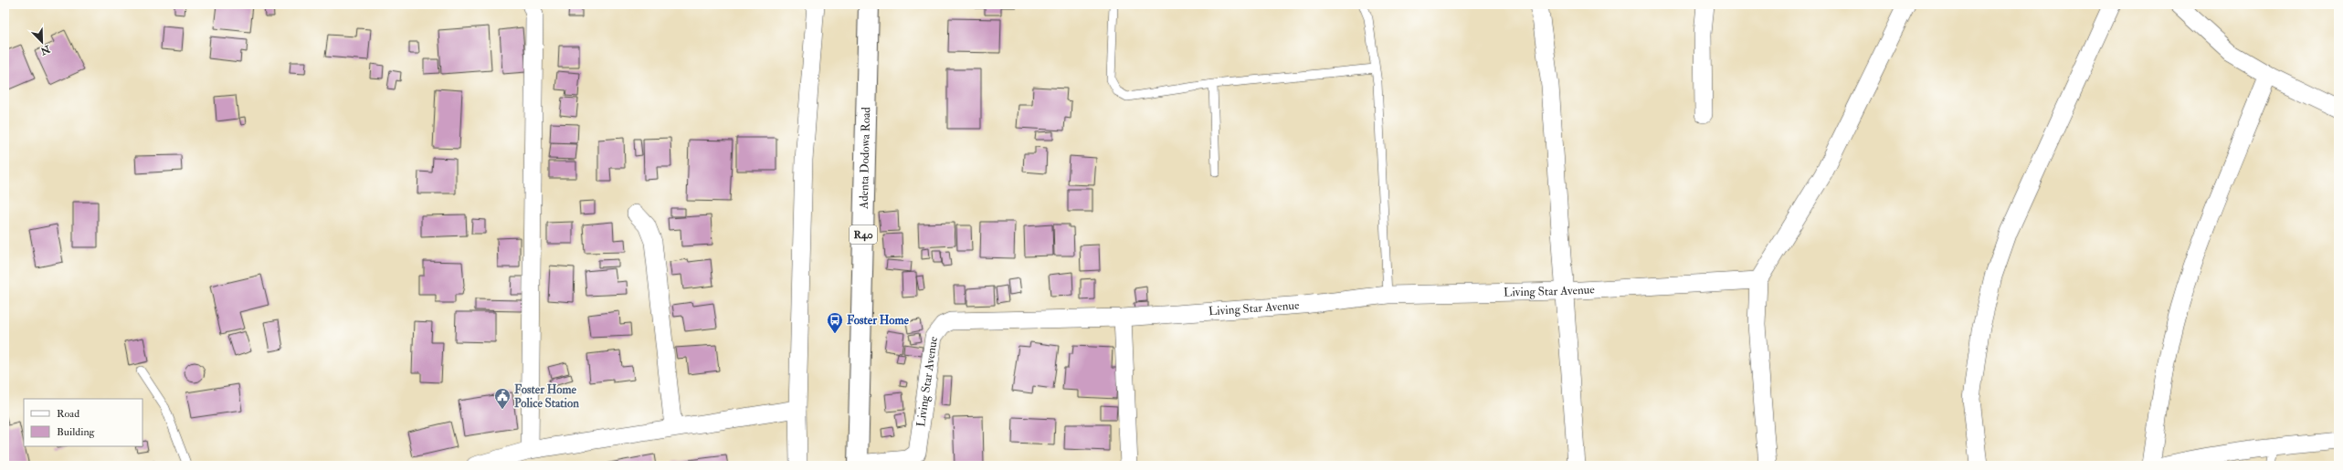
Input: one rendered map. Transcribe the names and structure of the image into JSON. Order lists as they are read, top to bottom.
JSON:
{
  "streets": {
    "main road": ["Adenta Dodowa Road", "R40"],
    "street": ["Living Star Avenue"]
  },
  "crossings": [
    ["Adenta Dodowa Road", "Living Star Avenue"]
  ],
  "places": {
    "bus stop": ["Foster Home"],
    "public building": ["Foster Home Police Station"]
  },
  "legend": ["Road", "Building"],
  "north": "bottom right"
}
